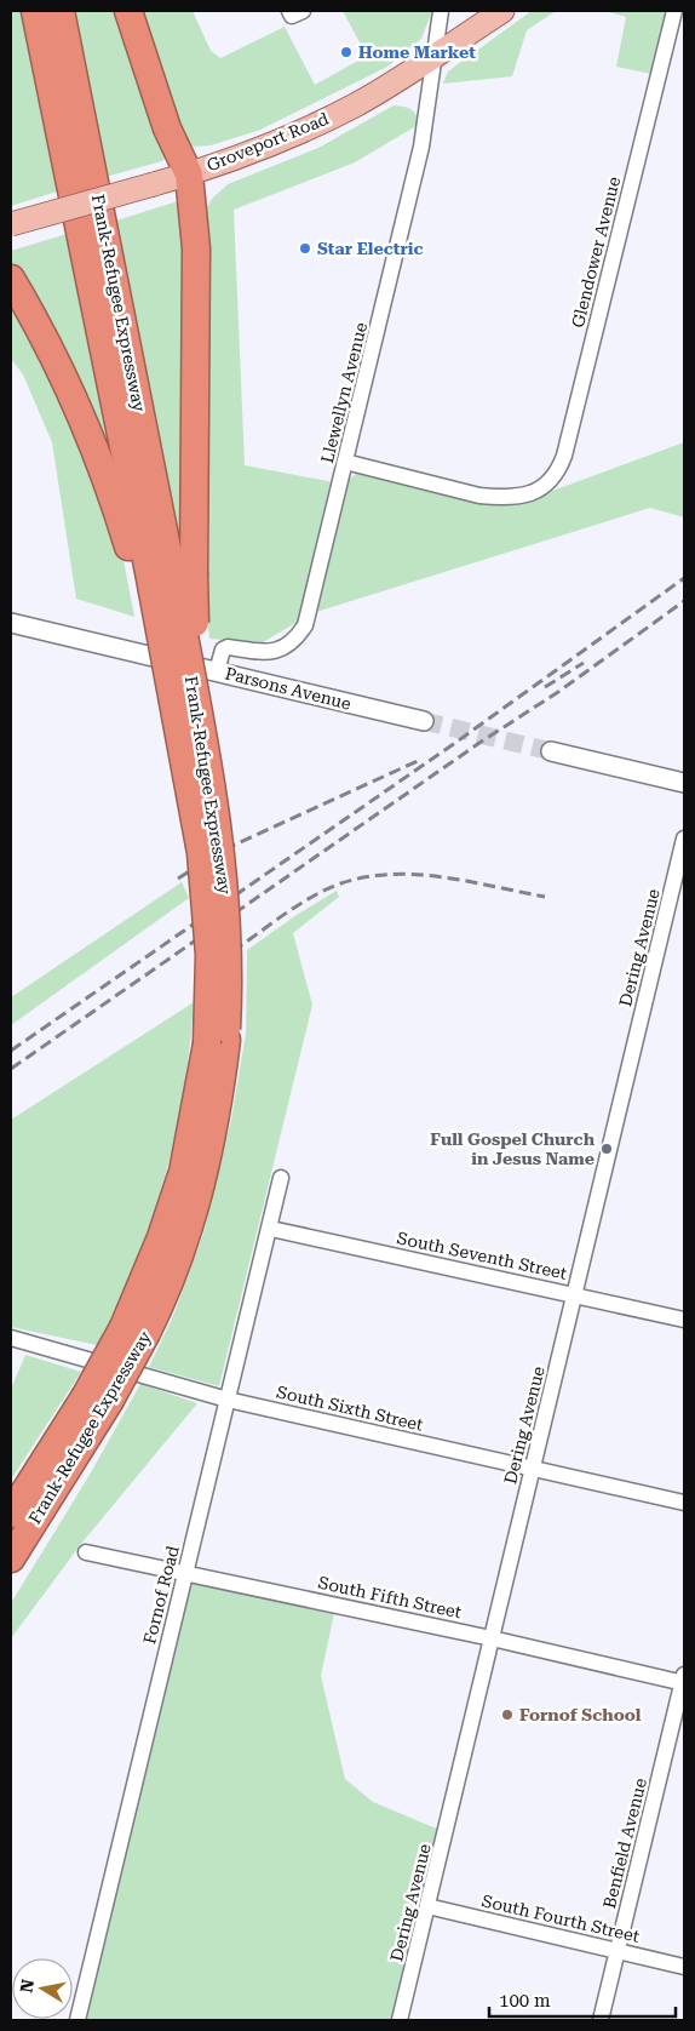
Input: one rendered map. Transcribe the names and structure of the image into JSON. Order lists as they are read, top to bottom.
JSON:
{
  "streets": {
    "highway": ["Frank-Refugee Expressway"],
    "main road": ["Groveport Road"],
    "street": [
      "Glendower Avenue",
      "Llewellyn Avenue",
      "Parsons Avenue",
      "Dering Avenue",
      "South Seventh Street",
      "South Sixth Street",
      "Fornof Road",
      "South Fifth Street",
      "Benfield Avenue",
      "South Fourth Street"
    ]
  },
  "crossings": [
    ["Groveport Road", "Llewellyn Avenue"],
    ["Glendower Avenue", "Llewellyn Avenue"],
    ["Llewellyn Avenue", "Parsons Avenue"],
    ["Dering Avenue", "South Seventh Street"],
    ["Dering Avenue", "South Sixth Street"],
    ["Dering Avenue", "South Fifth Street"],
    ["Dering Avenue", "South Fourth Street"],
    ["South Seventh Street", "Fornof Road"],
    ["South Sixth Street", "Fornof Road"],
    ["Fornof Road", "South Fifth Street"],
    ["South Fifth Street", "Benfield Avenue"],
    ["Benfield Avenue", "South Fourth Street"]
  ],
  "places": [
    "Home Market",
    "Star Electric",
    "Full Gospel Church in Jesus Name",
    "Fornof School"
  ],
  "scale_bar": "100 m",
  "north": "left"
}
